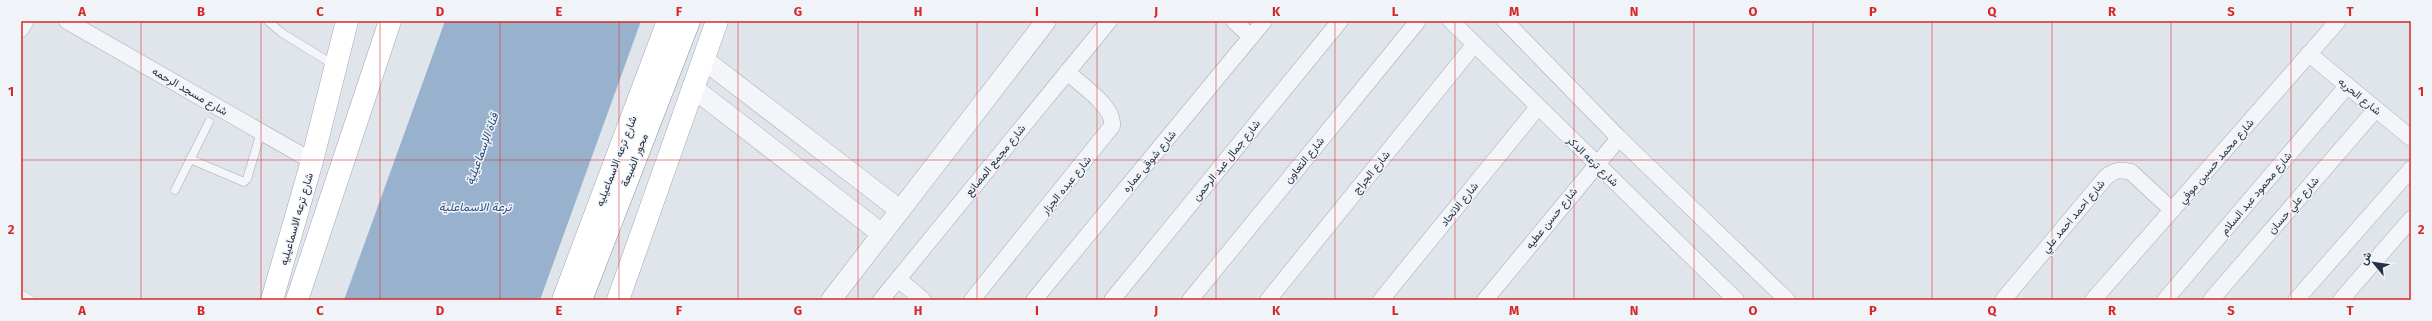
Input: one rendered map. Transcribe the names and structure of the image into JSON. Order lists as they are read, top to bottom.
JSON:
{
  "streets": {
    "main road": ["محور الضبعة", "شارع ترعه الاسماعيليه"],
    "street": [
      "شارع مسجد الرحمه",
      "شارع الحريه",
      "شارع مجمع المصانع",
      "شارع جمال عبد الرحمن",
      "شارع التعاون",
      "شارع شوقى عماره",
      "شارع ترعه الدكر",
      "شارع محمد حسين موفي",
      "شارع الجراج",
      "شارع عبده الجزار",
      "شارع محمود عبد السلام",
      "شارع الاتحاد",
      "شارع علي حسان",
      "شارع احمد احمد علي",
      "شارع حسن عطيه"
    ]
  },
  "crossings": [
    ["شارع مسجد الرحمه", "شارع ترعه الاسماعيليه"],
    ["شارع الحريه", "شارع محمد حسين موفي"],
    ["شارع الحريه", "شارع محمود عبد السلام"],
    ["شارع الحريه", "شارع علي حسان"],
    ["شارع مجمع المصانع", "شارع عبده الجزار"],
    ["شارع ترعه الدكر", "شارع الجراج"],
    ["شارع ترعه الدكر", "شارع الاتحاد"],
    ["شارع ترعه الدكر", "شارع حسن عطيه"],
    ["شارع محمد حسين موفي", "شارع احمد احمد علي"]
  ],
  "water": ["قناة الإسماعيلية", "ترعة الاسماعلية"],
  "north": "top left",
  "grid": {
    "columns": [
      "A",
      "B",
      "C",
      "D",
      "E",
      "F",
      "G",
      "H",
      "I",
      "J",
      "K",
      "L",
      "M",
      "N",
      "O",
      "P",
      "Q",
      "R",
      "S",
      "T"
    ],
    "rows": ["1", "2"]
  }
}
